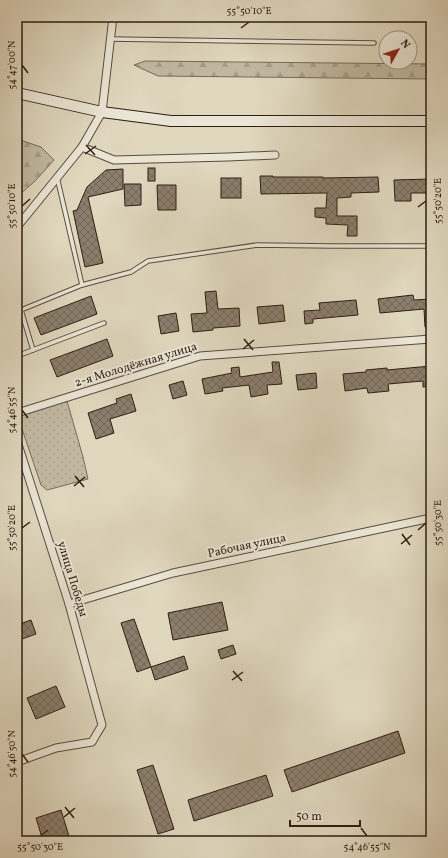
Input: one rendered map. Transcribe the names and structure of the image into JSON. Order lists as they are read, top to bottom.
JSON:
{
  "streets": {
    "street": ["2-я Молодёжная улица", "Рабочая улица", "улица Победы"]
  },
  "crossings": [
    ["Рабочая улица", "улица Победы"]
  ],
  "scale_bar": "50 m",
  "north": "top right",
  "coordinates": [
    "55°50'10\"E",
    "54°47'00\"N",
    "55°50'20\"E",
    "54°46'55\"N",
    "55°50'30\"E",
    "54°46'50\"N"
  ]
}
